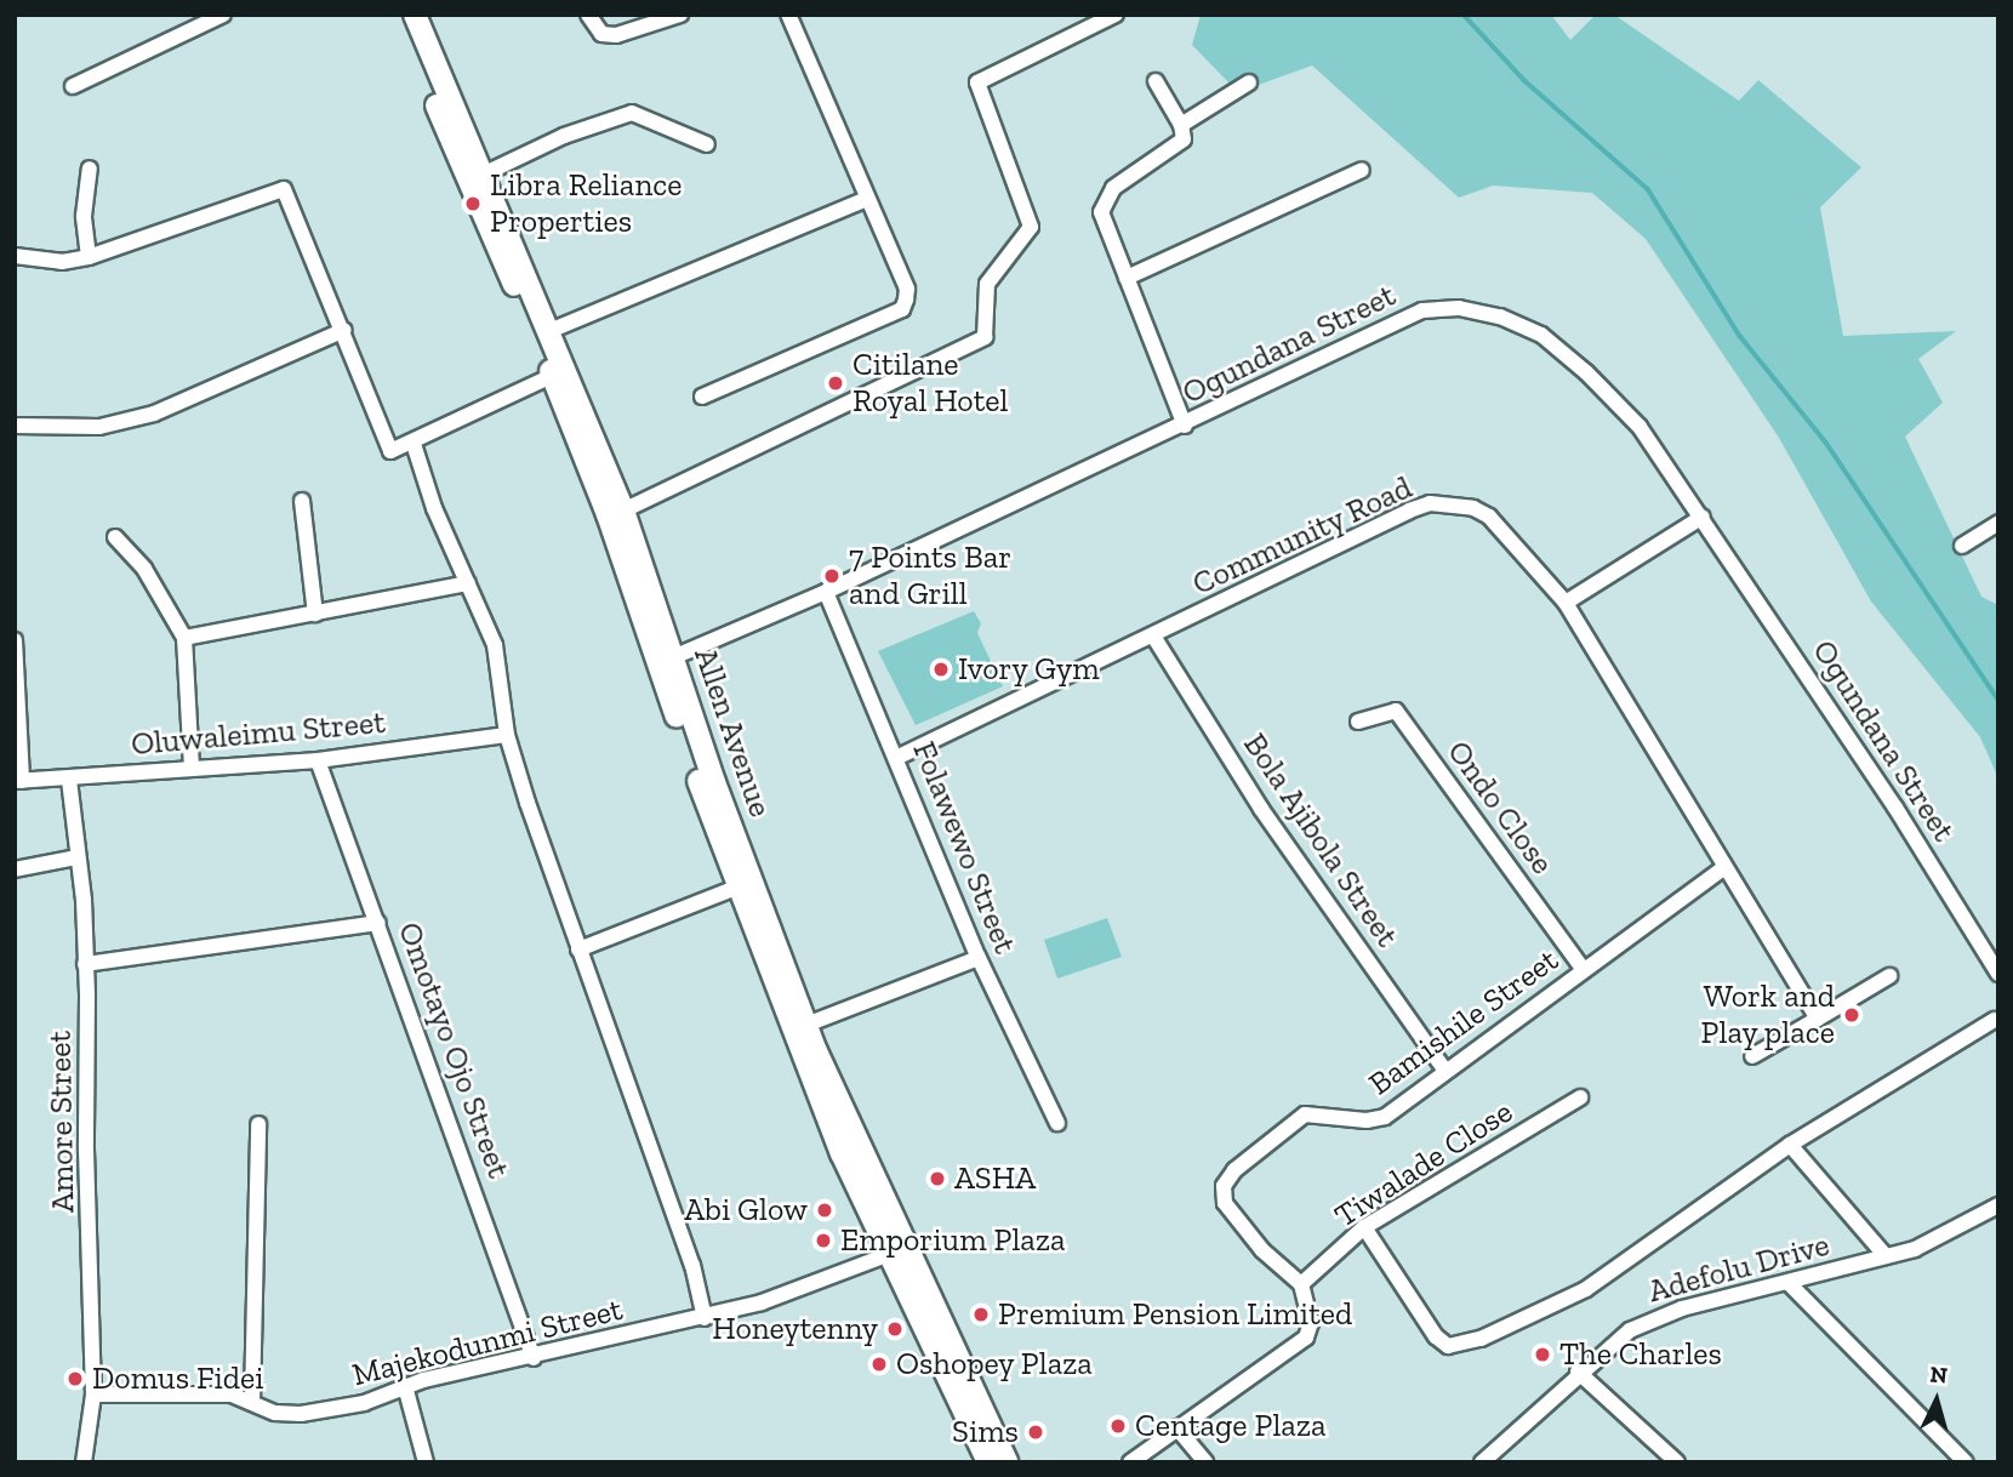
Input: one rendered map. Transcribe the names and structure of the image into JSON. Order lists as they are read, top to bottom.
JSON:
{
  "streets": {
    "main road": ["Allen Avenue"],
    "street": [
      "Ogundana Street",
      "Community Road",
      "Oluwaleimu Street",
      "Ondo Close",
      "Bola Ajibola Street",
      "Folawewo Street",
      "Bamishile Street",
      "Omotayo Ojo Street",
      "Amore Street",
      "Tiwalade Close",
      "Adefolu Drive",
      "Majekodunmi Street"
    ]
  },
  "crossings": [
    ["Ogundana Street", "Allen Avenue"],
    ["Ogundana Street", "Folawewo Street"],
    ["Community Road", "Bola Ajibola Street"],
    ["Community Road", "Folawewo Street"],
    ["Community Road", "Bamishile Street"],
    ["Allen Avenue", "Majekodunmi Street"],
    ["Oluwaleimu Street", "Omotayo Ojo Street"],
    ["Oluwaleimu Street", "Amore Street"],
    ["Ondo Close", "Bamishile Street"],
    ["Bola Ajibola Street", "Bamishile Street"],
    ["Bamishile Street", "Tiwalade Close"],
    ["Omotayo Ojo Street", "Majekodunmi Street"],
    ["Amore Street", "Majekodunmi Street"]
  ],
  "places": [
    "Libra Reliance Properties",
    "Citilane Royal Hotel",
    "7 Points Bar and Grill",
    "Ivory Gym",
    "Work and Play place",
    "ASHA",
    "Abi Glow",
    "Emporium Plaza",
    "Premium Pension Limited",
    "Honeytenny",
    "The Charles",
    "Oshopey Plaza",
    "Domus Fidei",
    "Centage Plaza",
    "Sims"
  ],
  "north": "top"
}
